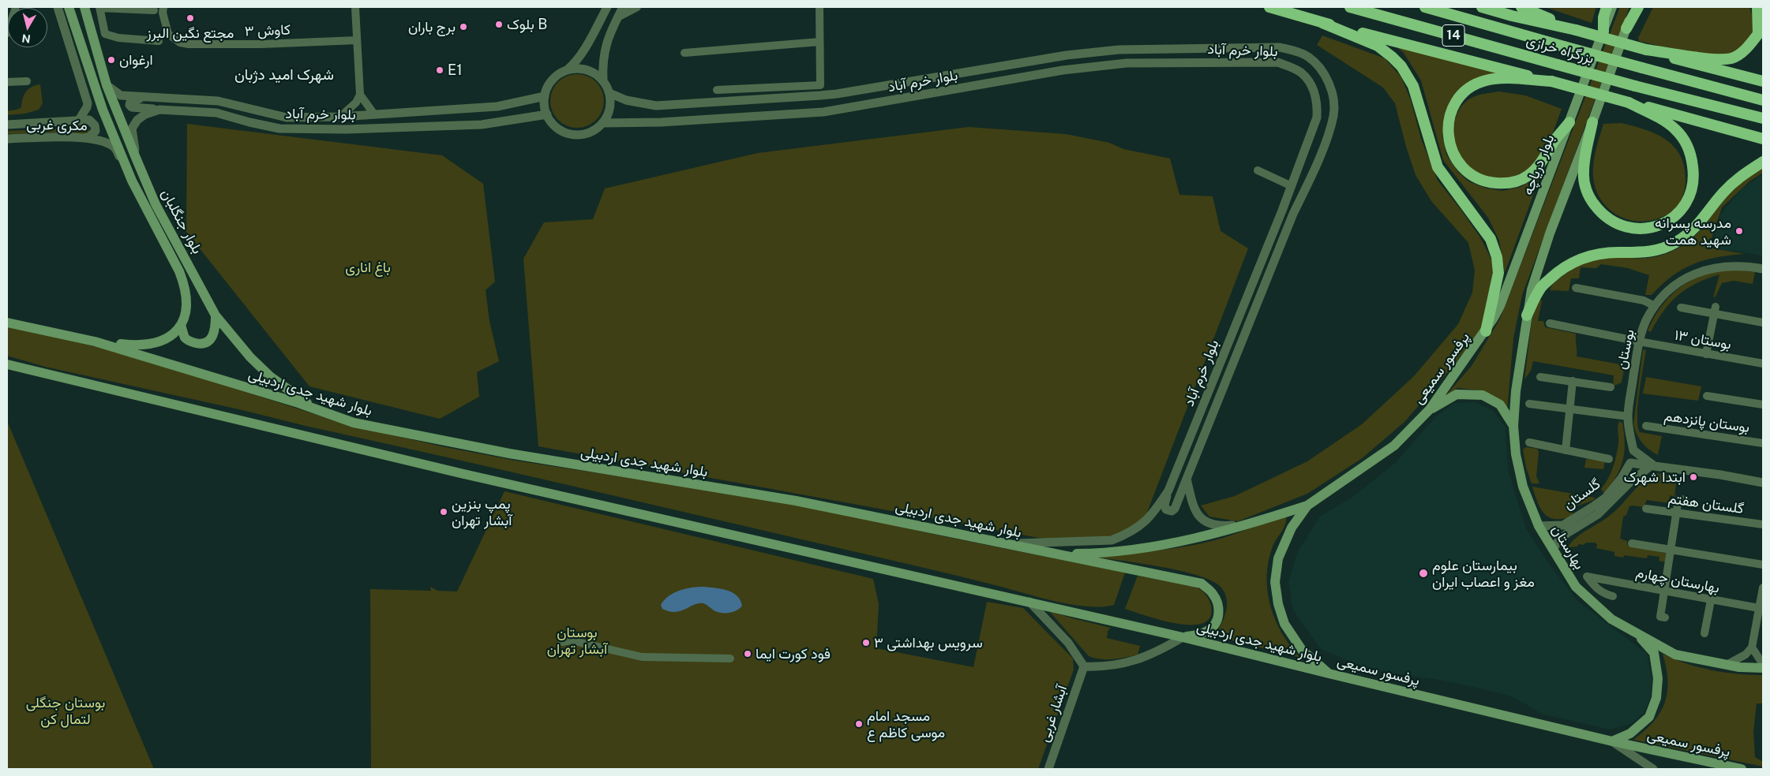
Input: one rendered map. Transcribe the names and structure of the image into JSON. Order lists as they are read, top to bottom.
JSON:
{
  "streets": {
    "highway": ["14", "بزرگراه خرازی"],
    "main road": [
      "بلوار دریاچه",
      "بلوار جنگلبان",
      "پرفسور سمیعی",
      "بلوار شهید جدی اردبیلی",
      "بهارستان"
    ],
    "street": [
      "کاوش ۳",
      "بلوار خرم آباد",
      "مکری غربی",
      "بوستان ۱۳",
      "بوستان",
      "بوستان پانزدهم",
      "گلستان",
      "گلستان هفتم",
      "بهارستان چهارم",
      "آبشار غربی"
    ]
  },
  "crossings": [
    ["بلوار خرم آباد", "بلوار جنگلبان"],
    ["بلوار خرم آباد", "بلوار شهید جدی اردبیلی"],
    ["مکری غربی", "بلوار جنگلبان"],
    ["بلوار دریاچه", "پرفسور سمیعی"],
    ["بلوار جنگلبان", "بلوار شهید جدی اردبیلی"],
    ["بوستان ۱۳", "بوستان"],
    ["بوستان", "گلستان"],
    ["پرفسور سمیعی", "بلوار شهید جدی اردبیلی"],
    ["گلستان", "بهارستان"]
  ],
  "districts": ["شهرک امید دژبان"],
  "parks": ["باغ اناری", "بوستان آبشار تهران", "بوستان جنگلی لتمال کن"],
  "places": [
    "مجتع نگین البرز",
    "بلوک B",
    "برج باران",
    "ارغوان",
    "E1",
    "مدرسه پسرانه شهید همت",
    "ابتدا شهرک",
    "پمپ بنزین آبشار تهران",
    "بیمارستان علوم مغز و اعصاب ایران",
    "سرویس بهداشتی ۳",
    "فود کورت ایما",
    "مسجد امام موسی کاظم ع"
  ],
  "north": "bottom"
}
